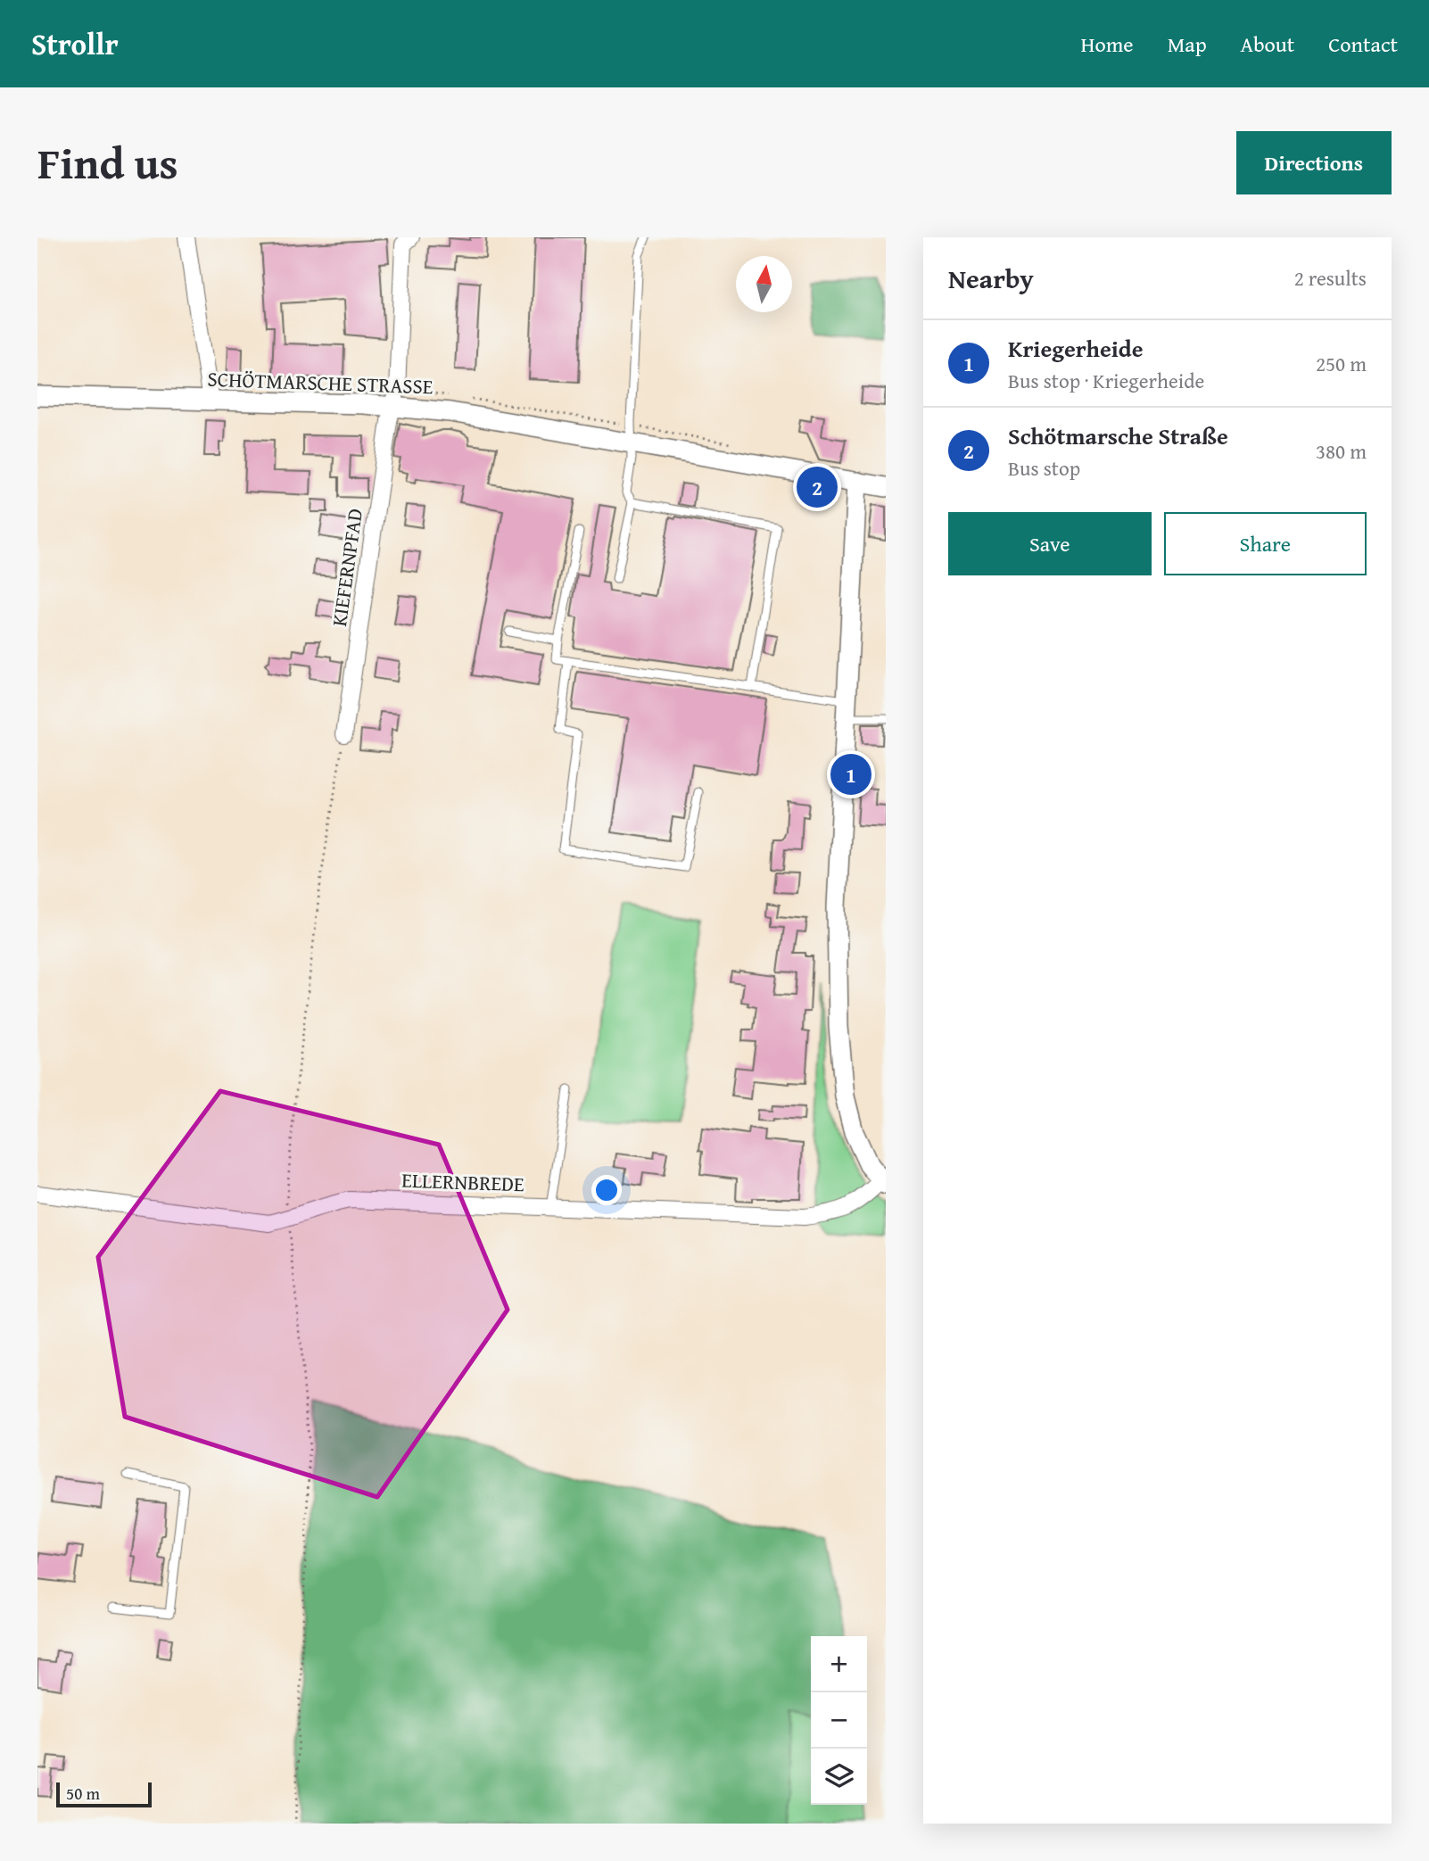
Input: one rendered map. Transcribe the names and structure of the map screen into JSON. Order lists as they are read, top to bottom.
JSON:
{
  "streets": {
    "street": ["SCHÖTMARSCHE STRASSE", "KIEFERNPFAD", "ELLERNBREDE"]
  },
  "crossings": [
    ["SCHÖTMARSCHE STRASSE", "KIEFERNPFAD"]
  ],
  "scale_bar": "50 m",
  "north": "top",
  "page": {
    "header": "Strollr",
    "nav": [
      "Home",
      "Map",
      "About",
      "Contact"
    ],
    "title": "Find us",
    "buttons": [
      "Directions",
      ["Save", "Share"]
    ],
    "heading": ["Nearby", "2 results"],
    "list": [
      {
        "mark": "1",
        "name": "Kriegerheide",
        "note": "Bus stop · Kriegerheide",
        "value": "250 m"
      },
      {
        "mark": "2",
        "name": "Schötmarsche Straße",
        "note": "Bus stop",
        "value": "380 m"
      }
    ],
    "pins": ["2", "1"],
    "map_buttons": ["+", "−"],
    "scale": "50 m"
  }
}
